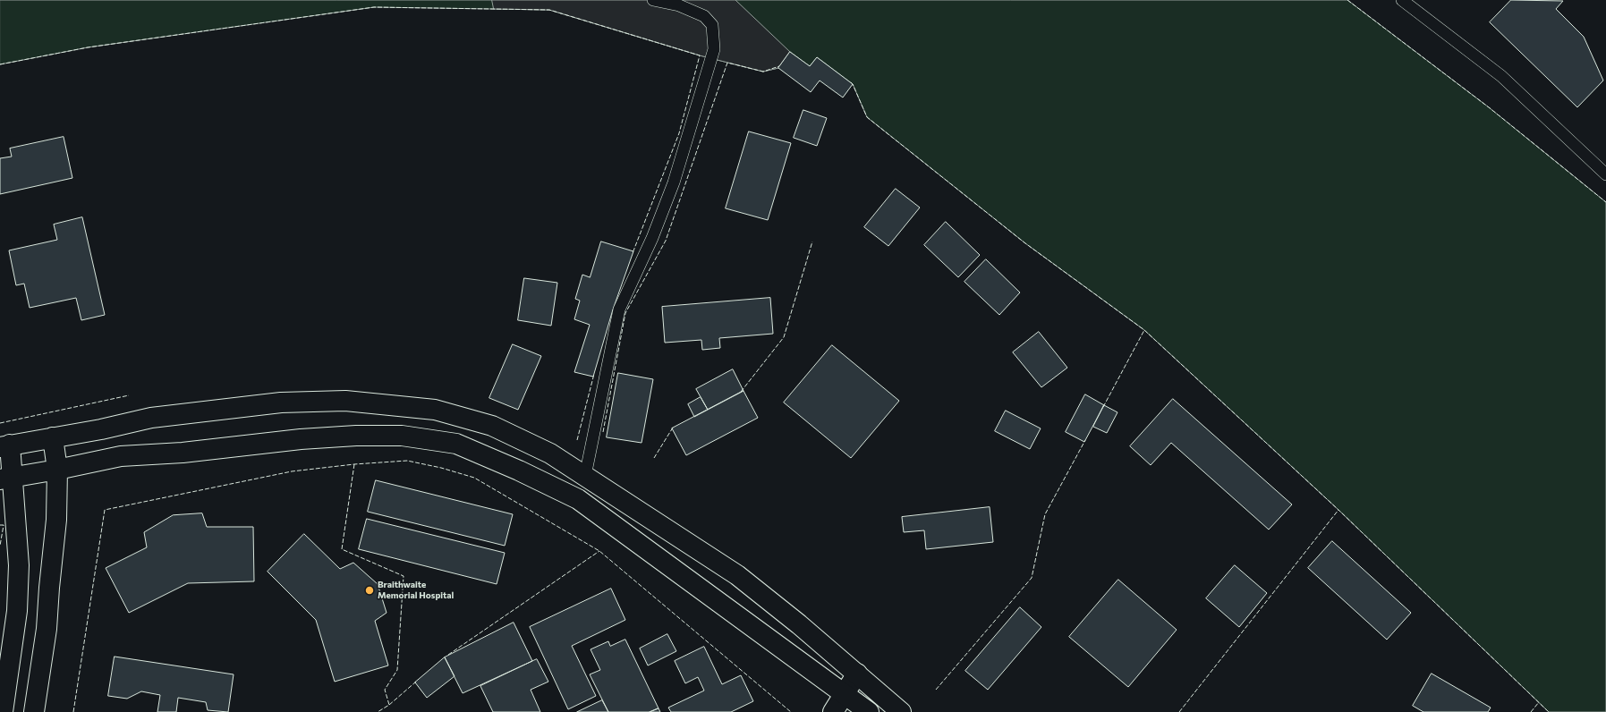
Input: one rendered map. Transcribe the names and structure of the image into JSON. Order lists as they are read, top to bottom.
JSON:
{
  "places": ["Braithwaite Memorial Hospital"]
}
